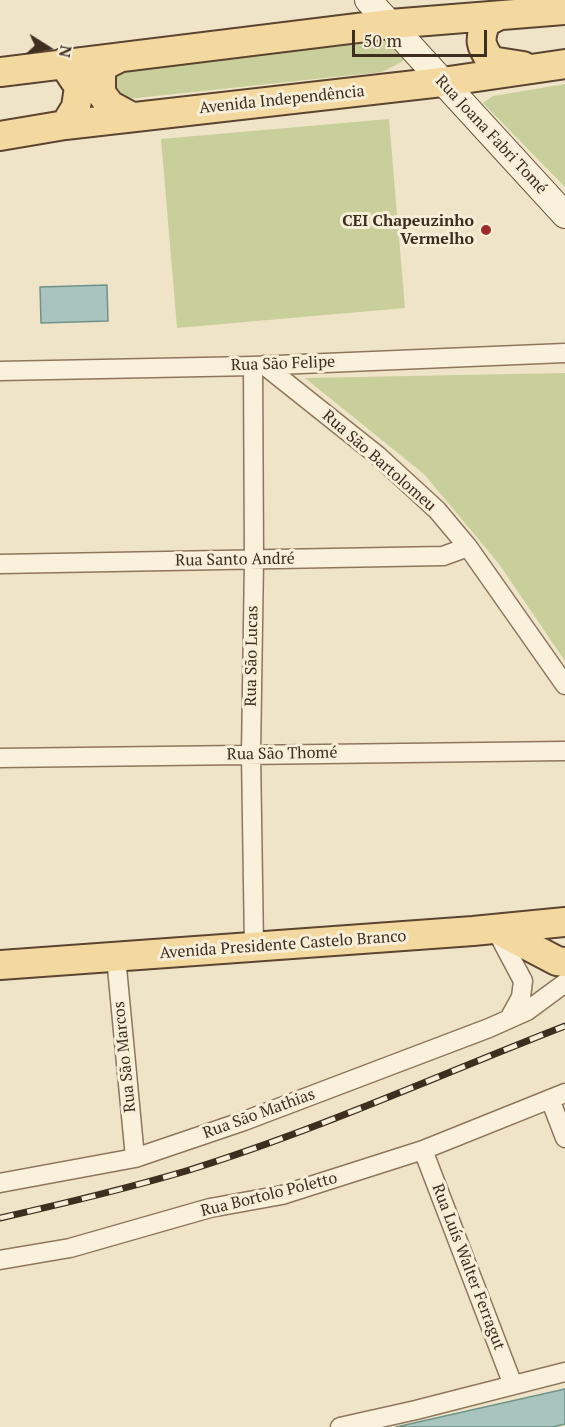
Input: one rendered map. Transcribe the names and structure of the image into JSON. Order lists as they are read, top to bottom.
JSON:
{
  "streets": {
    "main road": ["Avenida Independência", "Avenida Presidente Castelo Branco"],
    "street": [
      "Rua Joana Fabri Tomé",
      "Rua São Felipe",
      "Rua São Bartolomeu",
      "Rua Santo André",
      "Rua São Lucas",
      "Rua São Thomé",
      "Rua São Marcos",
      "Rua São Mathias",
      "Rua Bortolo Poletto",
      "Rua Luís Walter Ferragut"
    ]
  },
  "crossings": [
    ["Avenida Independência", "Rua Joana Fabri Tomé"],
    ["Rua São Felipe", "Rua São Bartolomeu"],
    ["Rua São Felipe", "Rua São Lucas"],
    ["Rua São Bartolomeu", "Rua Santo André"],
    ["Rua São Bartolomeu", "Rua São Lucas"],
    ["Rua Santo André", "Rua São Lucas"],
    ["Rua São Lucas", "Rua São Thomé"],
    ["Rua São Lucas", "Avenida Presidente Castelo Branco"],
    ["Avenida Presidente Castelo Branco", "Rua São Marcos"],
    ["Rua São Marcos", "Rua São Mathias"],
    ["Rua Bortolo Poletto", "Rua Luís Walter Ferragut"]
  ],
  "places": ["CEI Chapeuzinho Vermelho"],
  "scale_bar": "50 m",
  "north": "right"
}
